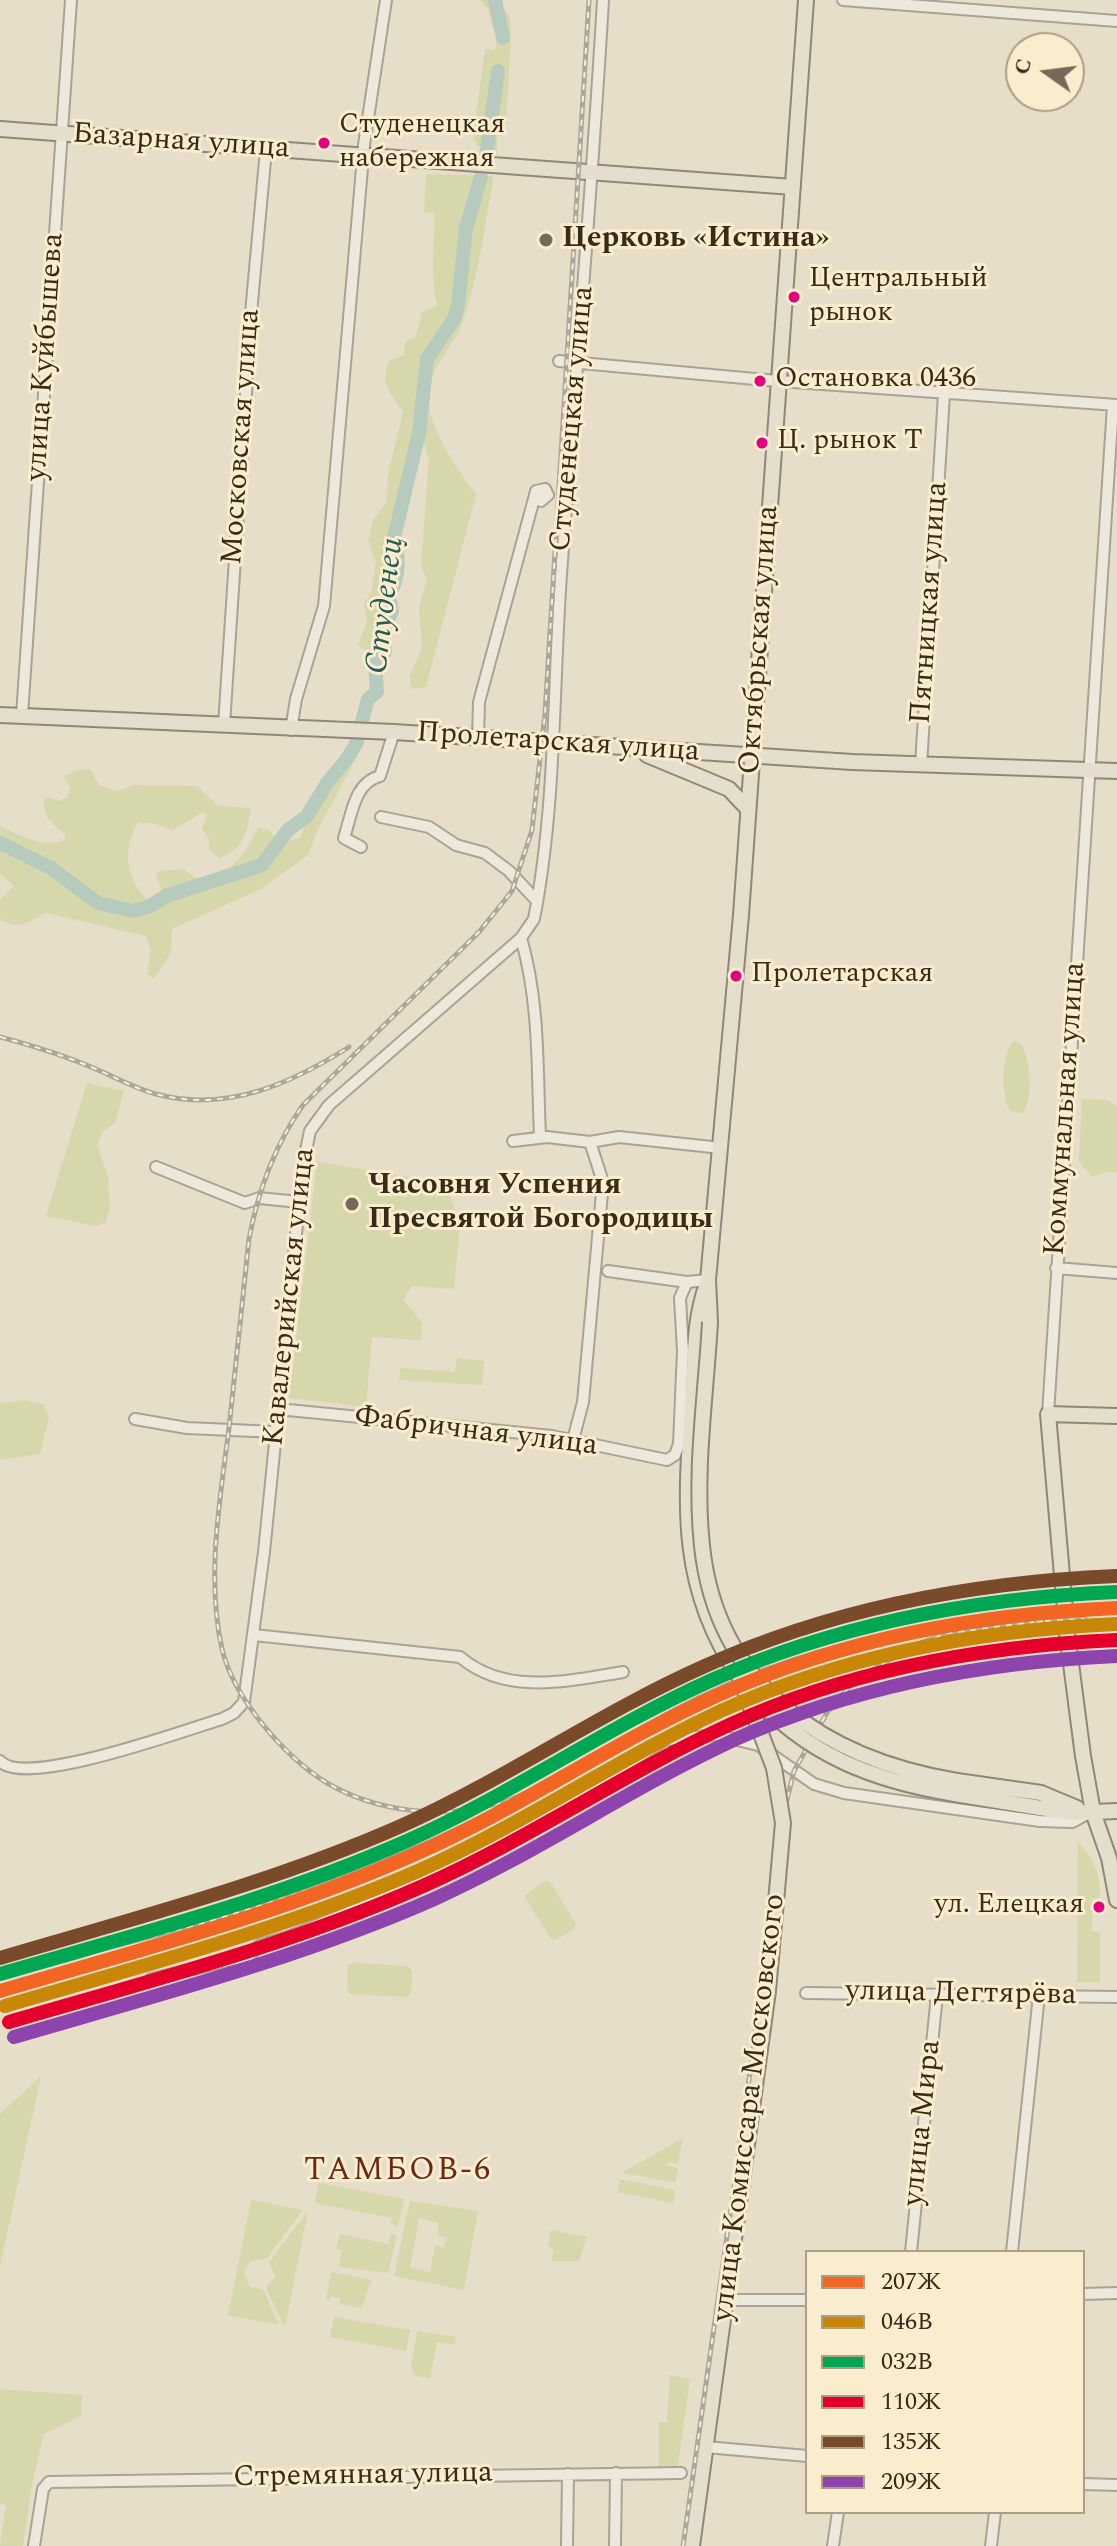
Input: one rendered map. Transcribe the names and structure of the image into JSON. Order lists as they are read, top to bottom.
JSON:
{
  "streets": {
    "main road": [
      "Базарная улица",
      "Октябрьская улица",
      "Пролетарская улица",
      "Коммунальная улица",
      "улица Комиссара Московского"
    ],
    "street": [
      "улица Куйбышева",
      "Студенецкая улица",
      "Московская улица",
      "Пятницкая улица",
      "Кавалерийская улица",
      "Фабричная улица",
      "улица Дегтярёва",
      "улица Мира",
      "Стремянная улица"
    ]
  },
  "crossings": [
    ["Базарная улица", "улица Куйбышева"],
    ["Базарная улица", "Студенецкая улица"],
    ["Базарная улица", "Московская улица"],
    ["Базарная улица", "Октябрьская улица"],
    ["улица Куйбышева", "Пролетарская улица"],
    ["Студенецкая улица", "Пролетарская улица"],
    ["Студенецкая улица", "Кавалерийская улица"],
    ["Московская улица", "Пролетарская улица"],
    ["Пятницкая улица", "Пролетарская улица"],
    ["Октябрьская улица", "Пролетарская улица"],
    ["Пролетарская улица", "Коммунальная улица"],
    ["Пролетарская улица", "Кавалерийская улица"],
    ["Кавалерийская улица", "Фабричная улица"],
    ["улица Дегтярёва", "улица Мира"]
  ],
  "districts": ["ТАМБОВ-6"],
  "water": ["Студенец"],
  "places": [
    "Студенецкая набережная",
    "Церковь «Истина»",
    "Центральный рынок",
    "Остановка 0436",
    "Ц. рынок Т",
    "Пролетарская",
    "Часовня Успения Пресвятой Богородицы",
    "ул. Елецкая"
  ],
  "lines": [
    "transit line 135Ж",
    "transit line 032В",
    "transit line 207Ж",
    "transit line 046В",
    "transit line 110Ж",
    "transit line 209Ж"
  ],
  "legend": [
    "207Ж",
    "046В",
    "032В",
    "110Ж",
    "135Ж",
    "209Ж"
  ],
  "north": "left"
}
